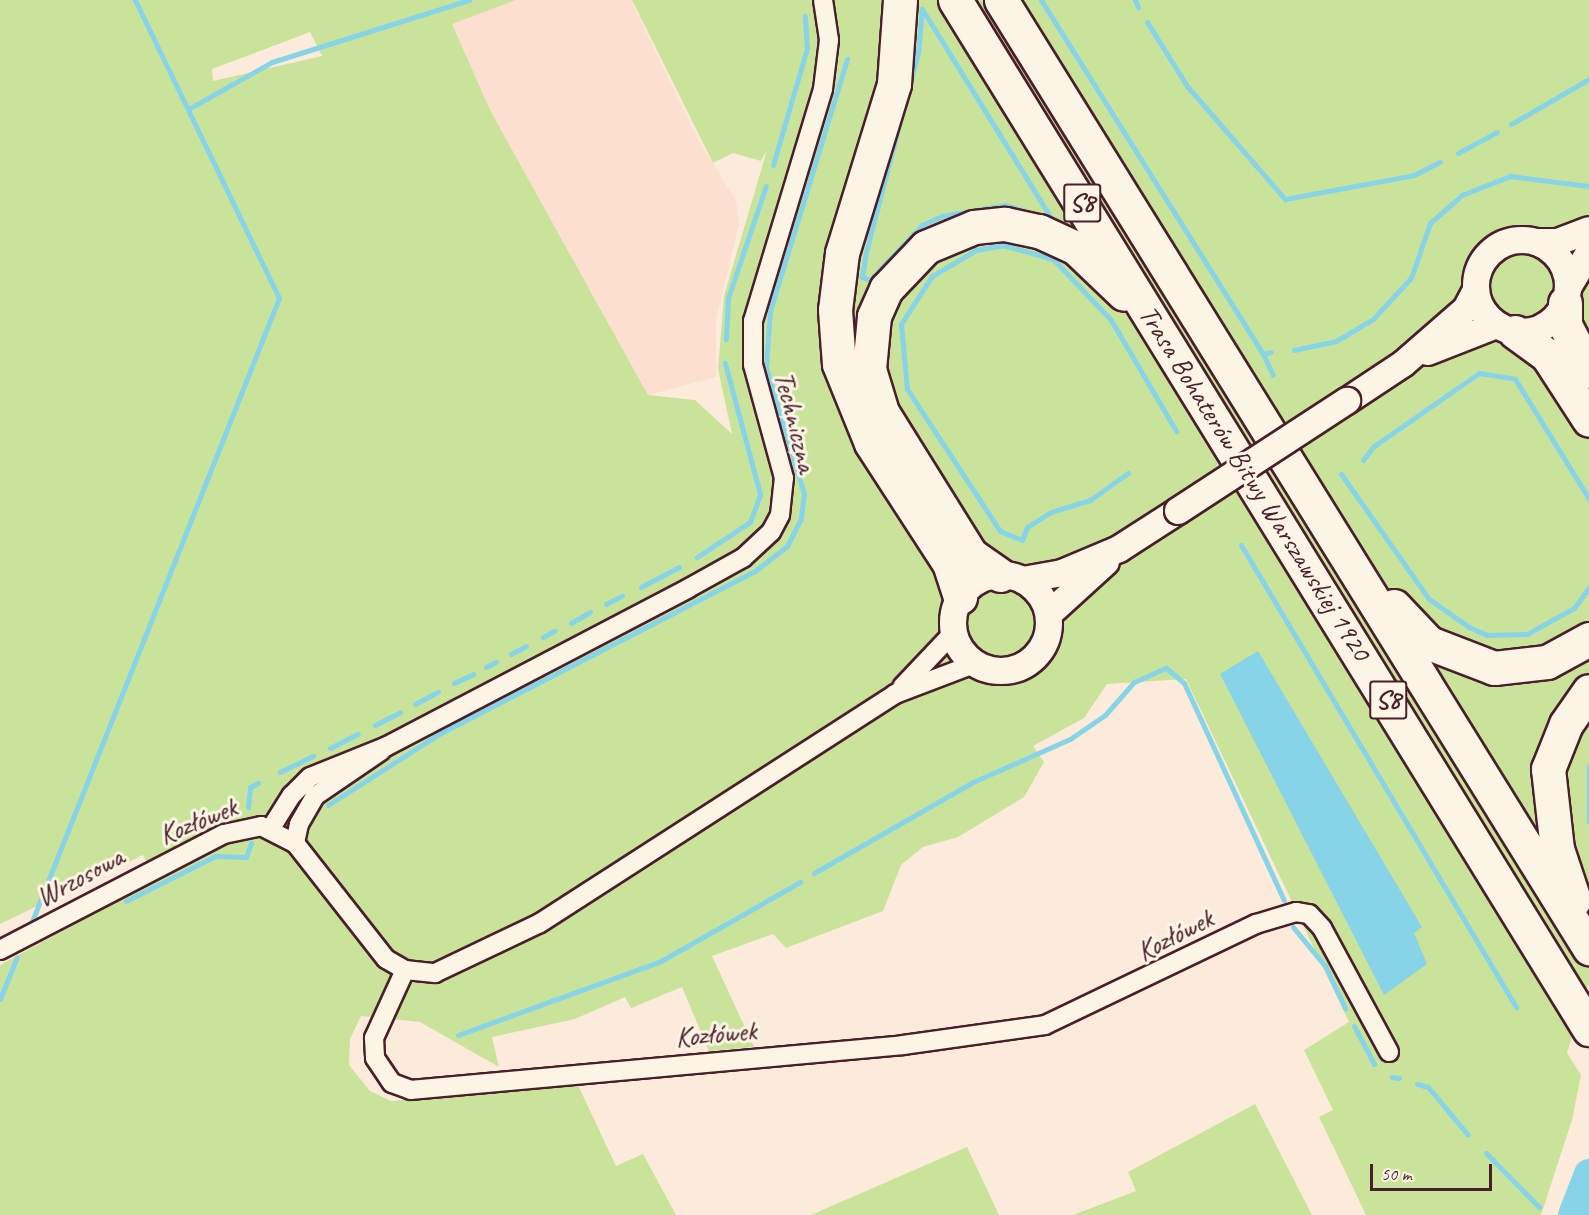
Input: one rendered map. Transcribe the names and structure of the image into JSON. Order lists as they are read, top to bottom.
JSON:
{
  "streets": {
    "highway": ["S8", "Trasa Bohaterów Bitwy Warszawskiej 1920"],
    "street": ["Techniczna", "Kozłówek", "Wrzosowa"]
  },
  "crossings": [
    ["Techniczna", "Kozłówek"],
    ["Kozłówek", "Wrzosowa"]
  ],
  "scale_bar": "50 m"
}
